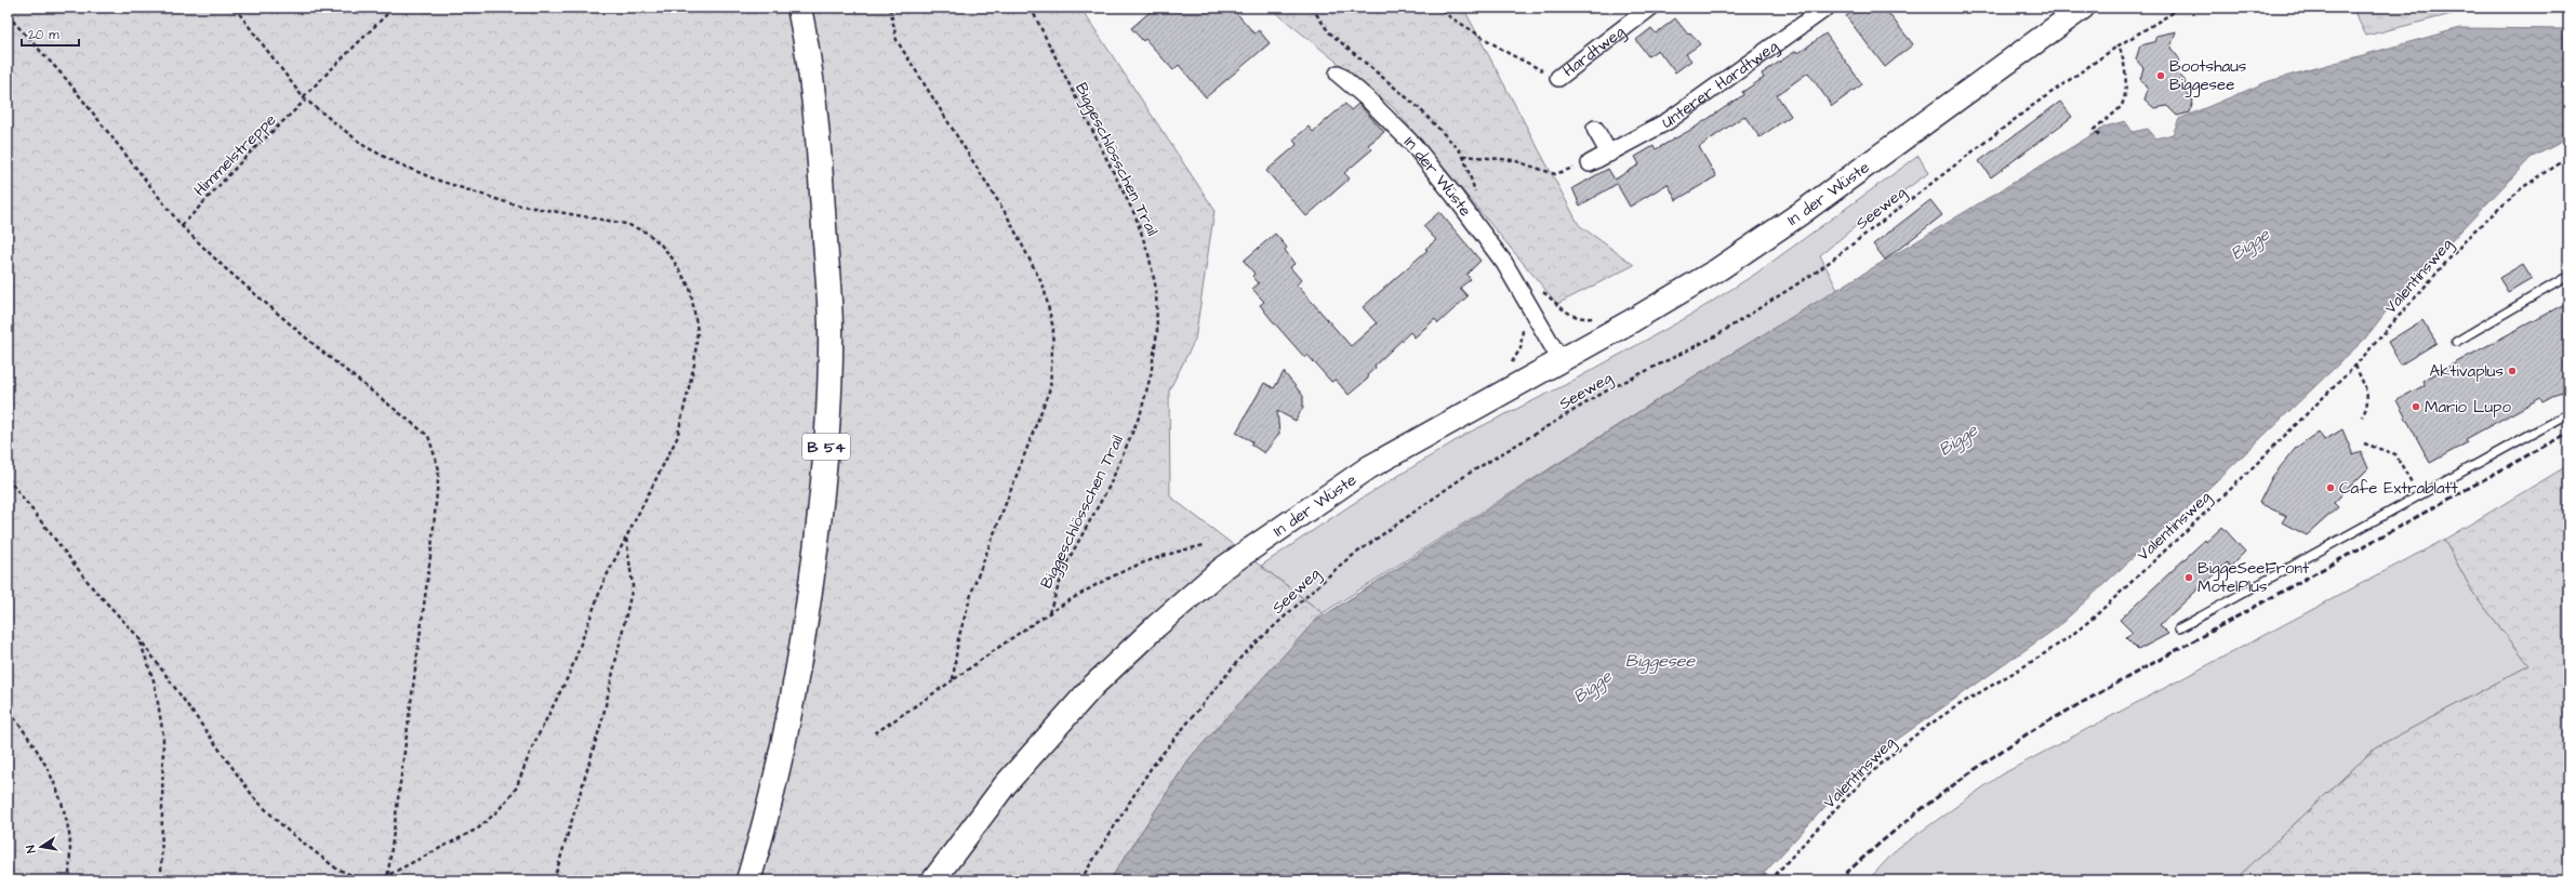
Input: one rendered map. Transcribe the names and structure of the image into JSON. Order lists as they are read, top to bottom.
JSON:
{
  "streets": {
    "main road": ["In der Wüste", "B 54"],
    "street": ["Hardtweg", "Unterer Hardtweg"],
    "path": [
      "Himmelstreppe",
      "Biggeschlösschen Trail",
      "Seeweg",
      "Valentinsweg"
    ]
  },
  "water": ["Bigge", "Biggesee"],
  "places": [
    "Bootshaus Biggesee",
    "Aktivaplus",
    "Mario Lupo",
    "Cafe Extrablatt",
    "BiggeSeeFront MotelPlus"
  ],
  "scale_bar": "20 m",
  "north": "left"
}
